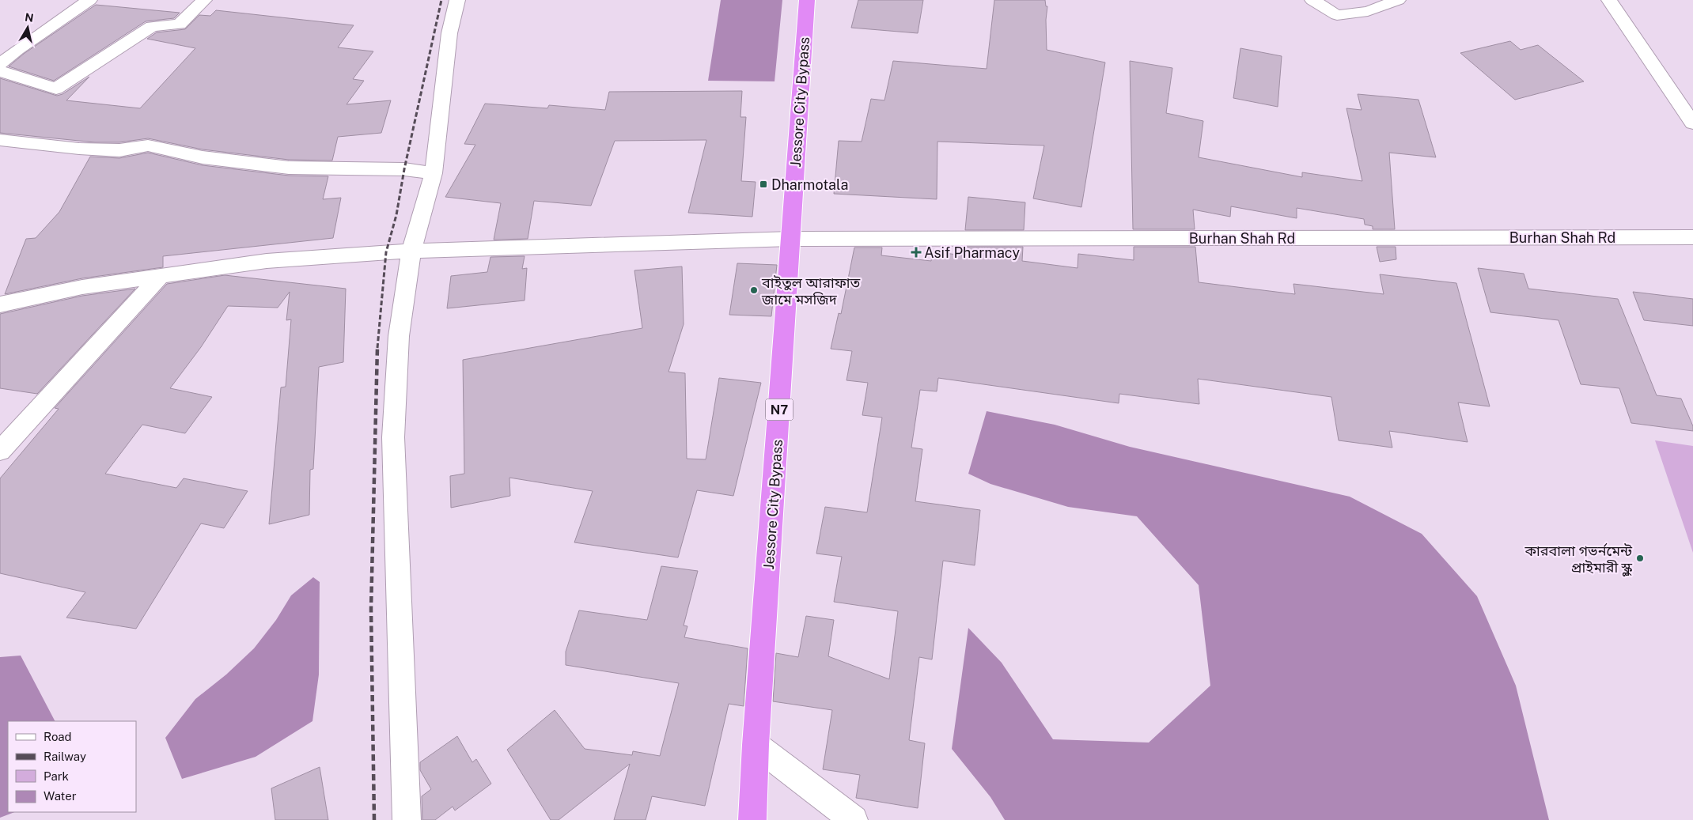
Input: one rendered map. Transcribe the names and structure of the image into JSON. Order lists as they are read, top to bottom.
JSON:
{
  "streets": {
    "highway": ["Jessore City Bypass", "N7"],
    "street": ["Burhan Shah Rd"]
  },
  "crossings": [
    ["Jessore City Bypass", "Burhan Shah Rd"]
  ],
  "places": {
    "transit": ["Dharmotala"],
    "health": ["Asif Pharmacy"],
    "other": ["বাইতুল আরাফাত জামে মসজিদ", "কারবালা গভর্নমেন্ট প্রাইমারী স্কুল"]
  },
  "legend": [
    "Road",
    "Railway",
    "Park",
    "Water"
  ],
  "north": "top"
}
